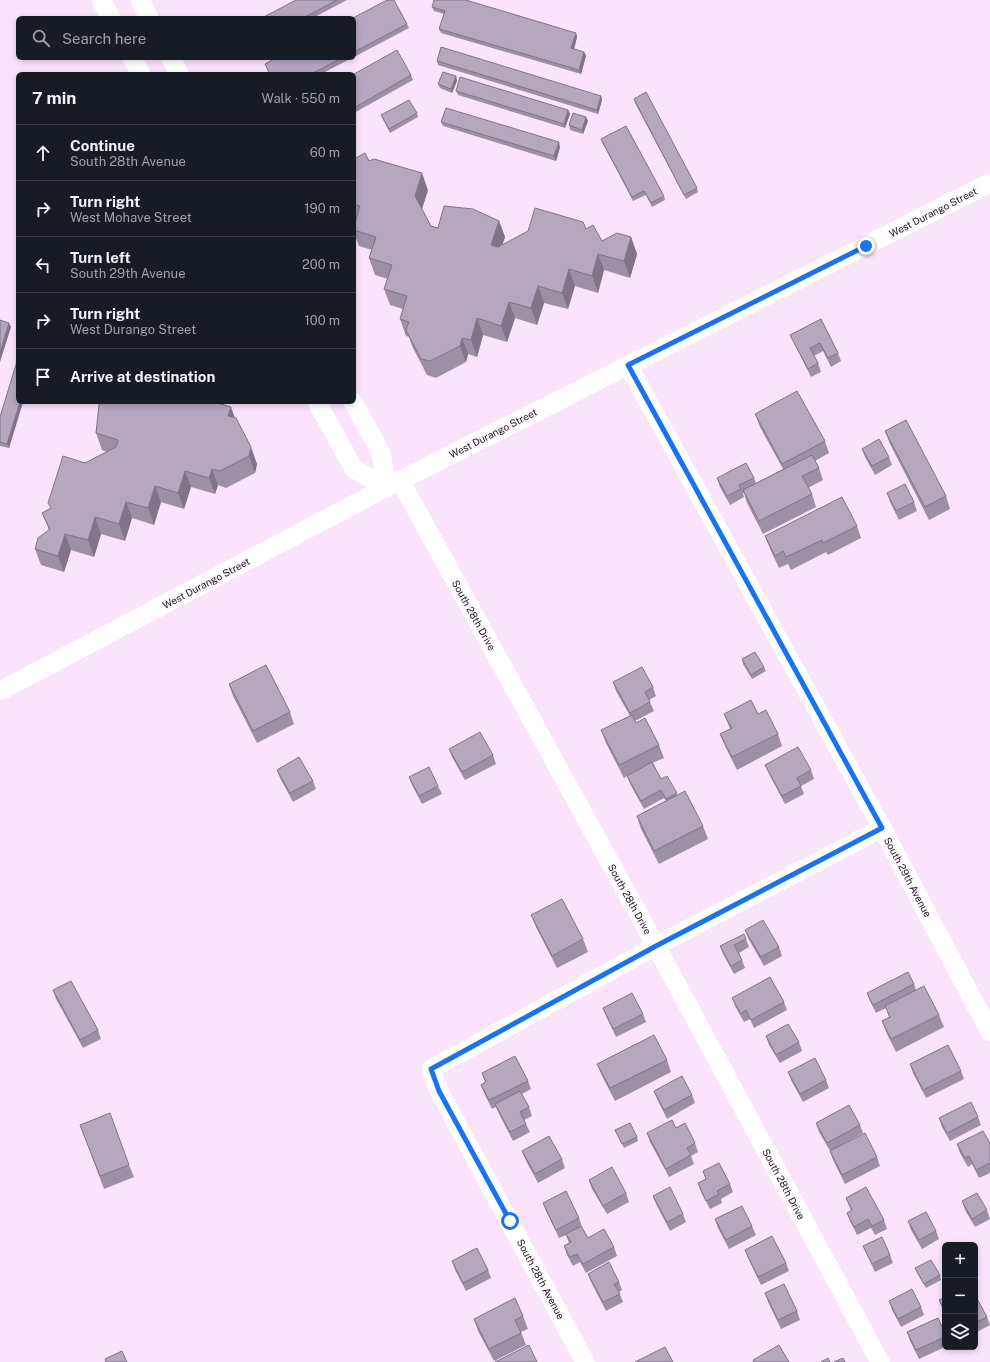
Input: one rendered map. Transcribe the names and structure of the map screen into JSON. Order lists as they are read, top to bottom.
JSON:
{
  "streets": {
    "street": [
      "West Durango Street",
      "South 28th Drive",
      "South 29th Avenue",
      "South 28th Avenue"
    ]
  },
  "crossings": [
    ["West Durango Street", "South 28th Drive"],
    ["West Durango Street", "South 29th Avenue"],
    ["South 28th Drive", "South 28th Avenue"]
  ],
  "page": {
    "search": "Search here",
    "heading": ["7 min", "Walk · 550 m"],
    "list": [
      ["Continue", "South 28th Avenue", "60 m"],
      ["Turn right", "West Mohave Street", "190 m"],
      ["Turn left", "South 29th Avenue", "200 m"],
      ["Turn right", "West Durango Street", "100 m"],
      "Arrive at destination"
    ],
    "map_buttons": ["+", "−"]
  }
}
